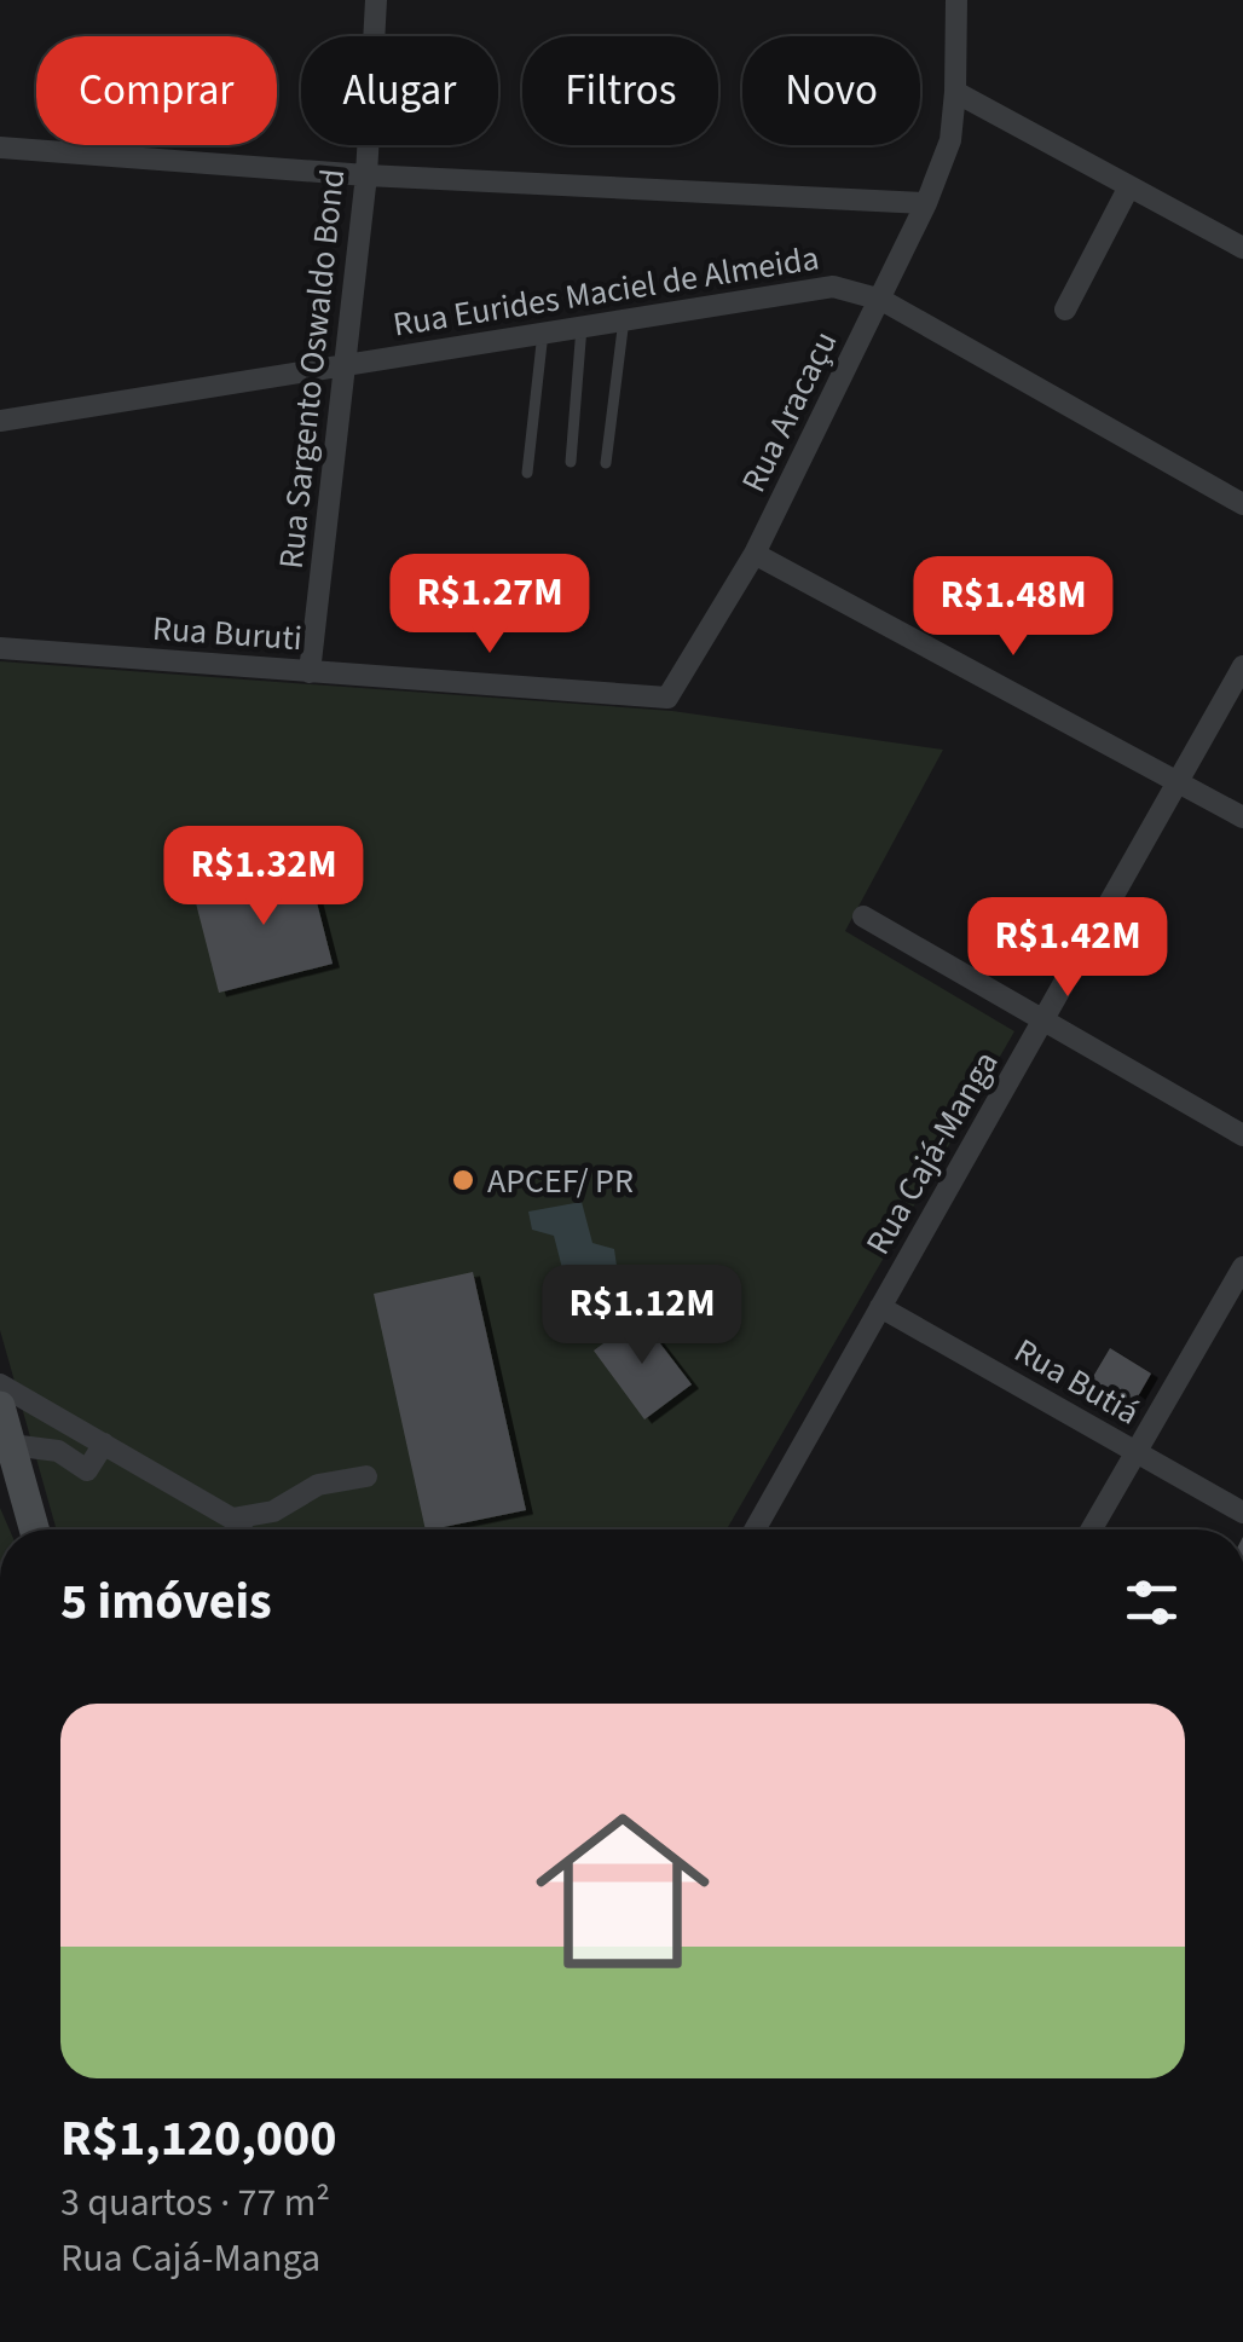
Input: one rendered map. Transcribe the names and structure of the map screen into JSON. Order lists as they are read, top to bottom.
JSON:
{
  "streets": {
    "street": [
      "Rua Eurides Maciel de Almeida",
      "Rua Sargento Oswaldo Bond",
      "Rua Aracaçu",
      "Rua Buruti",
      "Rua Cajá-Manga",
      "Rua Butiá"
    ]
  },
  "crossings": [
    ["Rua Eurides Maciel de Almeida", "Rua Sargento Oswaldo Bond"],
    ["Rua Eurides Maciel de Almeida", "Rua Aracaçu"],
    ["Rua Sargento Oswaldo Bond", "Rua Buruti"],
    ["Rua Aracaçu", "Rua Buruti"],
    ["Rua Cajá-Manga", "Rua Butiá"]
  ],
  "places": ["APCEF/ PR"],
  "page": {
    "chip": [
      "Comprar",
      "Alugar",
      "Filtros",
      "Novo"
    ],
    "price": [
      "R$1.27M",
      "R$1.48M",
      "R$1.32M",
      "R$1.42M",
      "R$1.12M"
    ],
    "heading": "5 imóveis",
    "list": [
      {
        "name": "R$1,120,000",
        "note": "3 quartos · 77 m² · Rua Cajá-Manga"
      }
    ]
  }
}
